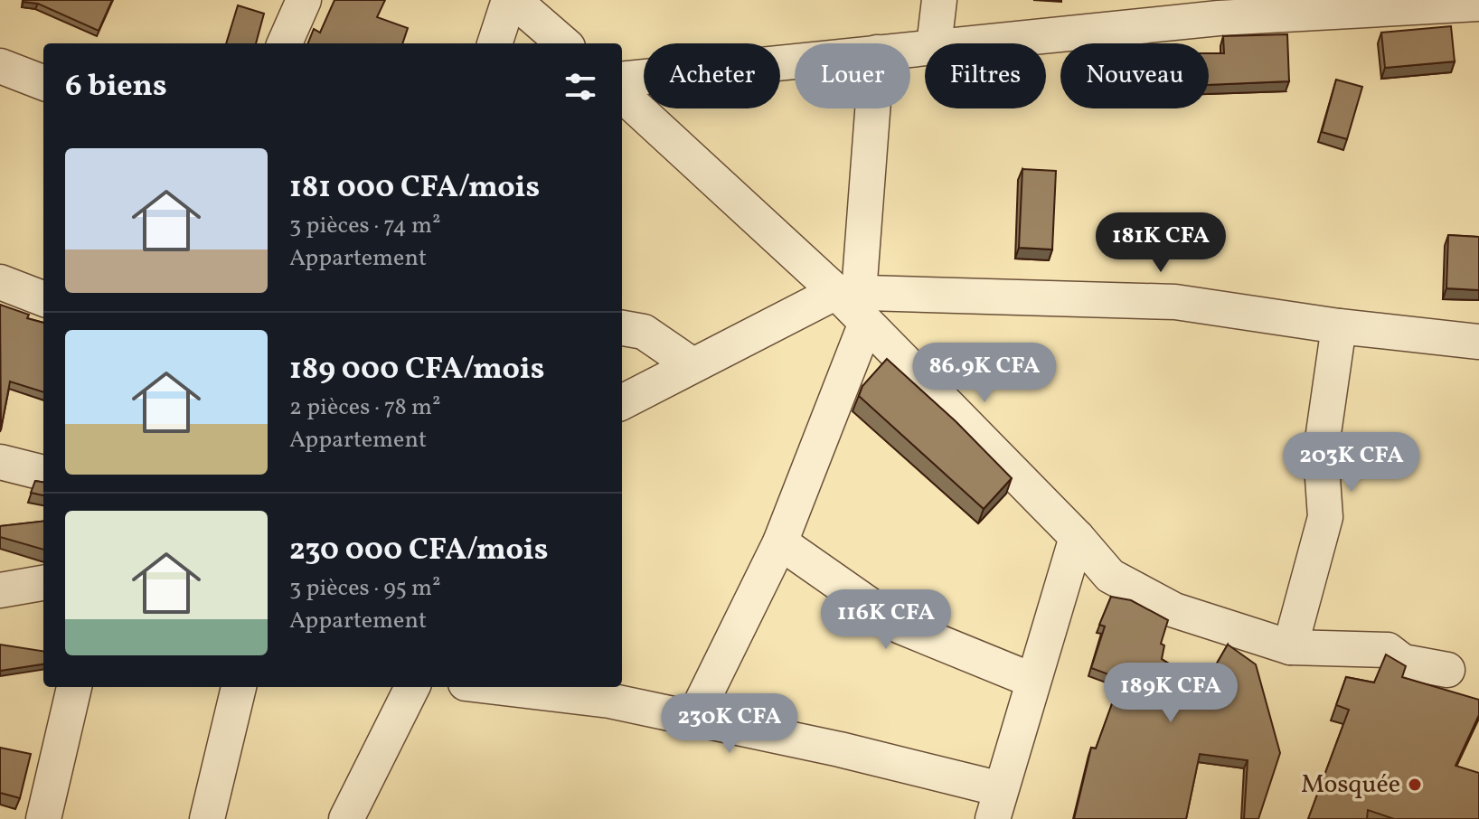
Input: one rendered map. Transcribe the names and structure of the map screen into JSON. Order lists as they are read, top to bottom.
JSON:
{
  "places": ["Mosquée"],
  "page": {
    "chip": [
      "Acheter",
      "Louer",
      "Filtres",
      "Nouveau"
    ],
    "heading": "6 biens",
    "list": [
      {
        "name": "181 000 CFA/mois",
        "note": "3 pièces · 74 m² · Appartement"
      },
      {
        "name": "189 000 CFA/mois",
        "note": "2 pièces · 78 m² · Appartement"
      },
      {
        "name": "230 000 CFA/mois",
        "note": "3 pièces · 95 m² · Appartement"
      }
    ],
    "price": [
      "181K CFA",
      "86.9K CFA",
      "203K CFA",
      "116K CFA",
      "189K CFA",
      "230K CFA"
    ]
  }
}
